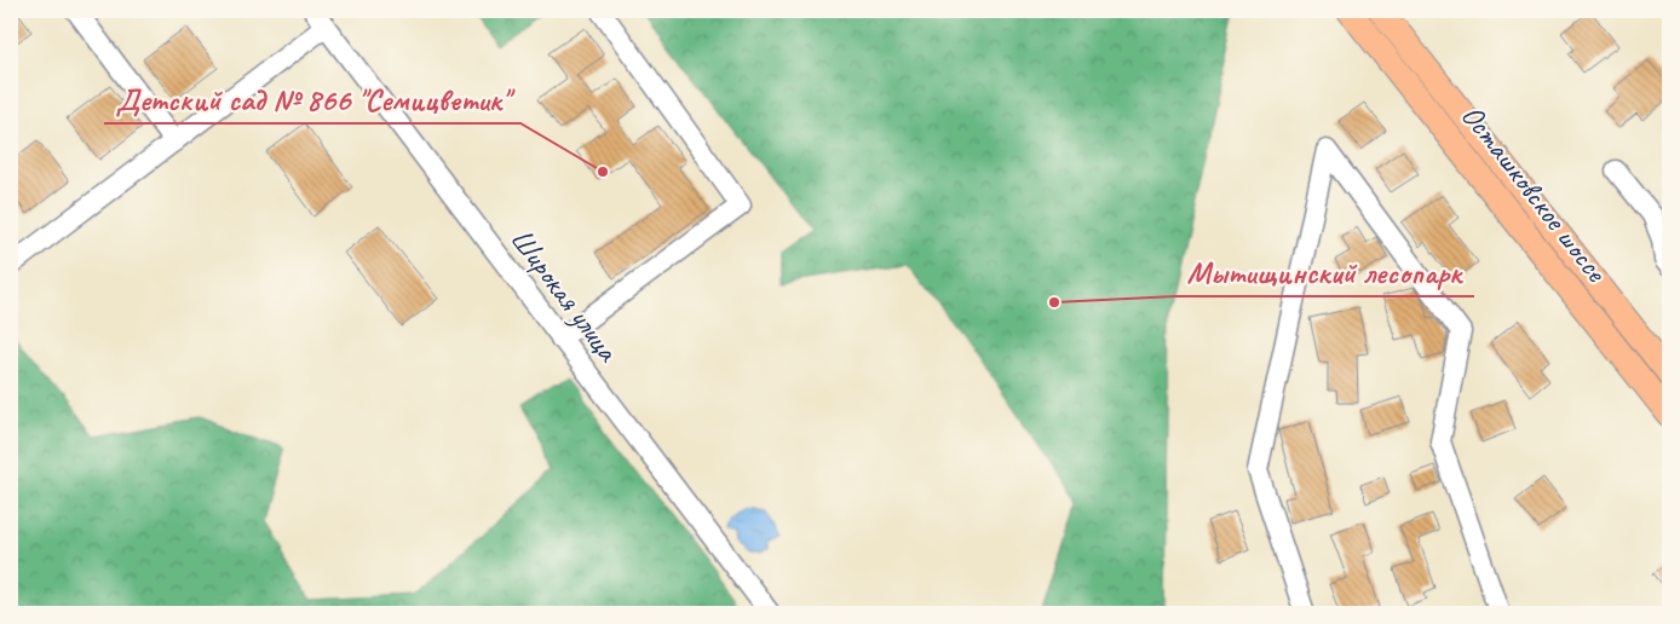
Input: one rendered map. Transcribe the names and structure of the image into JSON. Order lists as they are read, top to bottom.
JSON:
{
  "streets": {
    "main road": ["Осташковское шоссе"],
    "street": ["Широкая улица"]
  },
  "places": ["Детский сад № 866 \"Семицветик\"", "Мытищинский лесопарк"]
}
